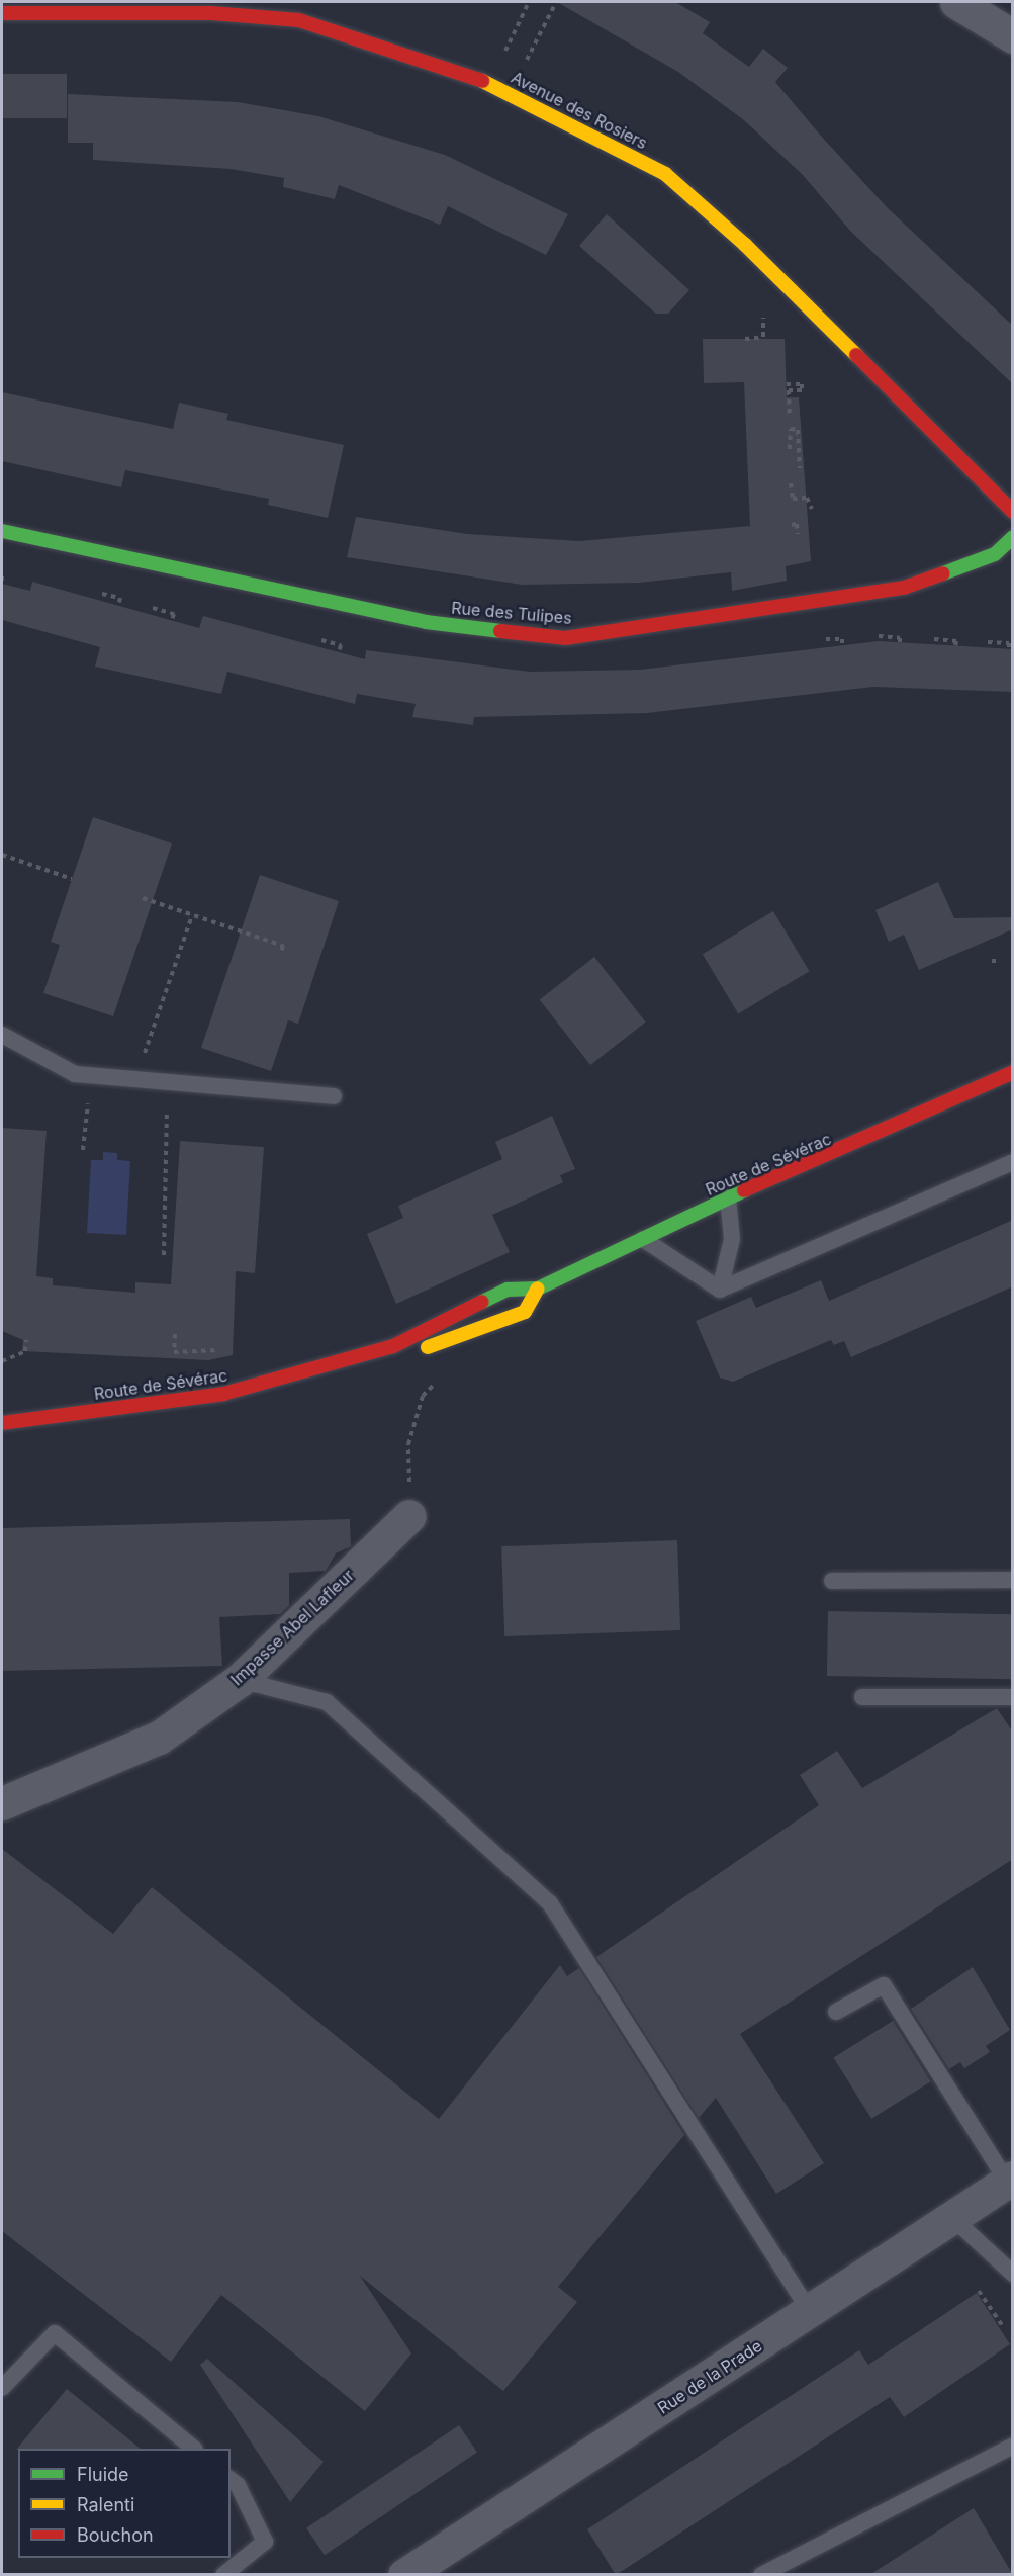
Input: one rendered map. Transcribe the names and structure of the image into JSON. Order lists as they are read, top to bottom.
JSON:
{
  "streets": {
    "street": [
      "Avenue des Rosiers",
      "Rue des Tulipes",
      "Route de Sévérac",
      "Impasse Abel Lafleur",
      "Rue de la Prade"
    ]
  },
  "legend": ["Fluide", "Ralenti", "Bouchon"]
}
